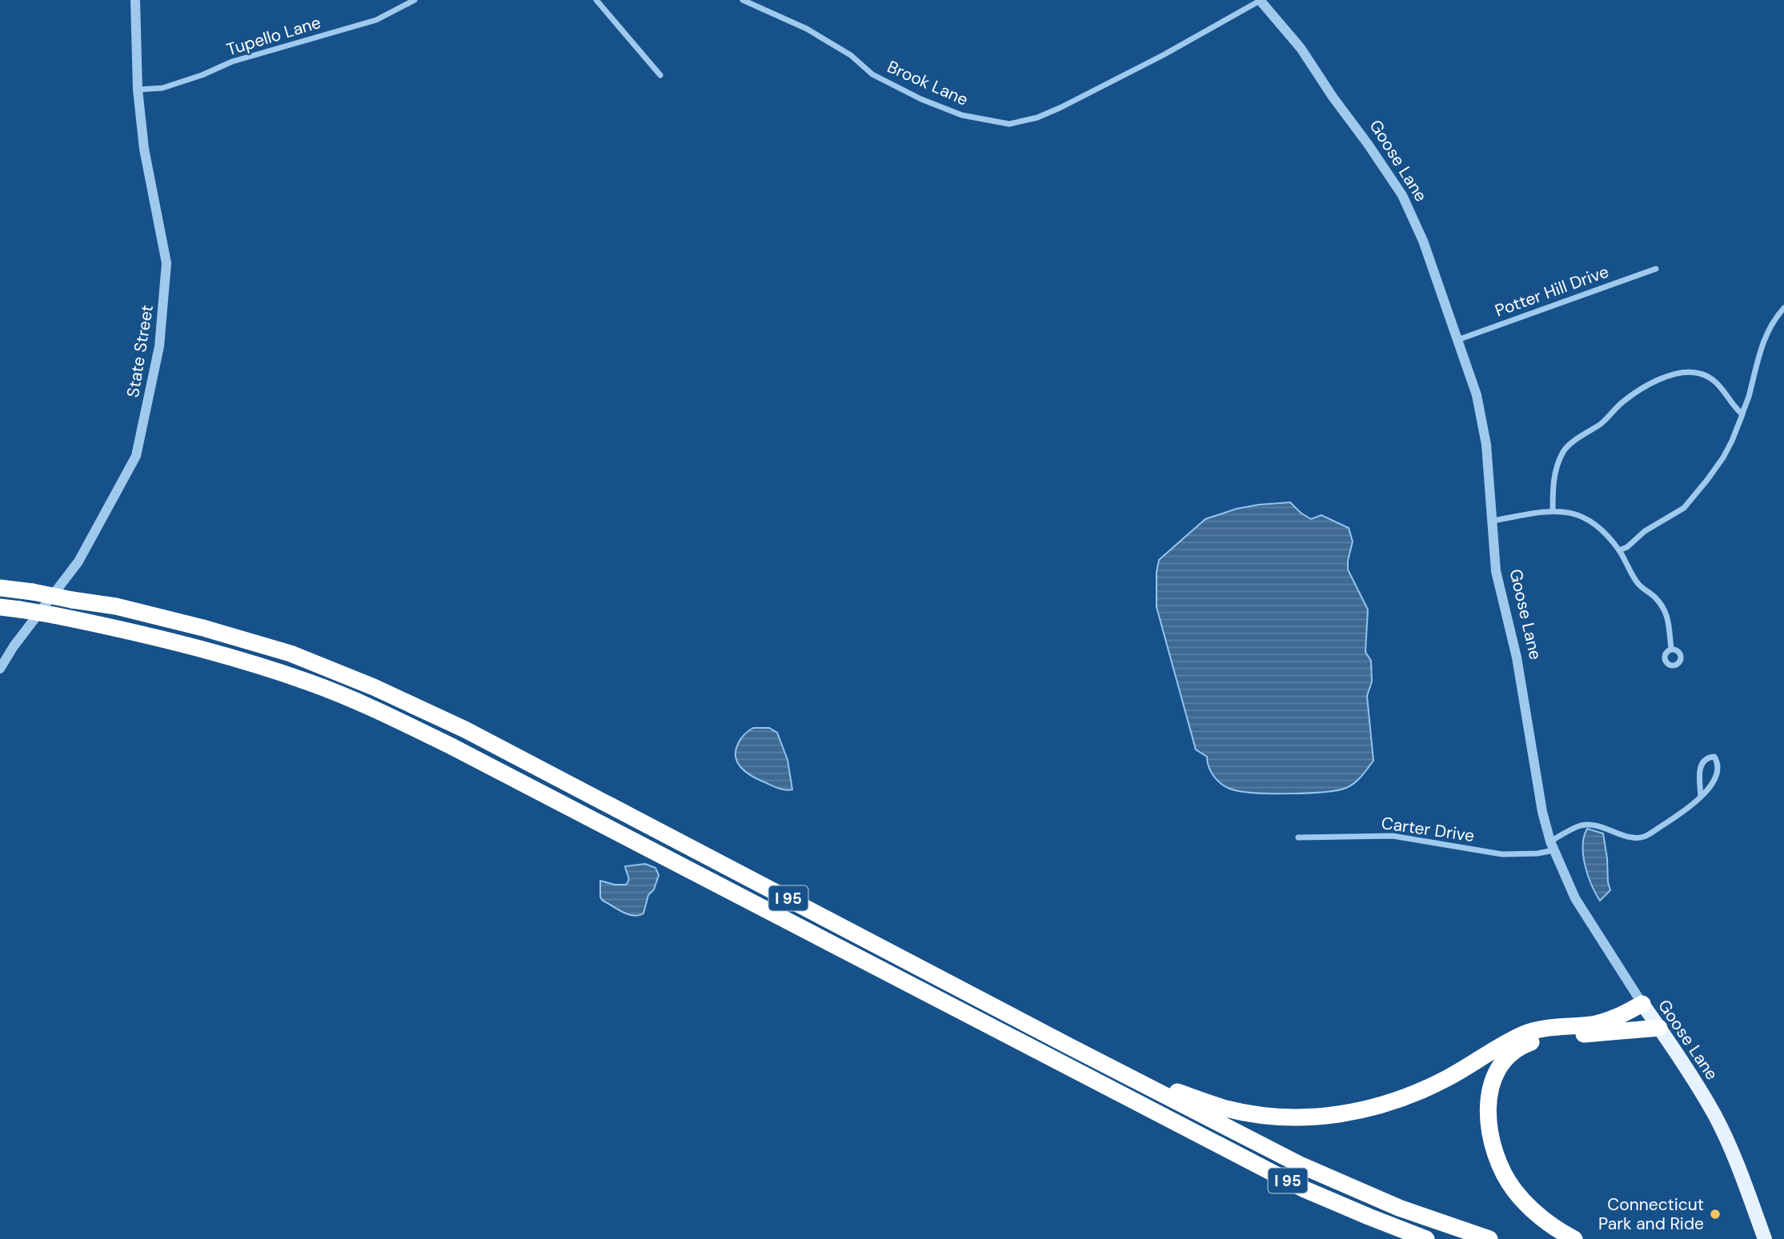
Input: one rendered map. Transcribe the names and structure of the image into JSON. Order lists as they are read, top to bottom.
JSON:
{
  "streets": {
    "highway": ["I 95"],
    "main road": ["Goose Lane"],
    "street": [
      "Tupello Lane",
      "Brook Lane",
      "Potter Hill Drive",
      "State Street",
      "Carter Drive"
    ]
  },
  "crossings": [
    ["Tupello Lane", "State Street"],
    ["Brook Lane", "Goose Lane"],
    ["Goose Lane", "Potter Hill Drive"],
    ["Goose Lane", "Carter Drive"]
  ],
  "places": ["Connecticut Park and Ride"]
}
